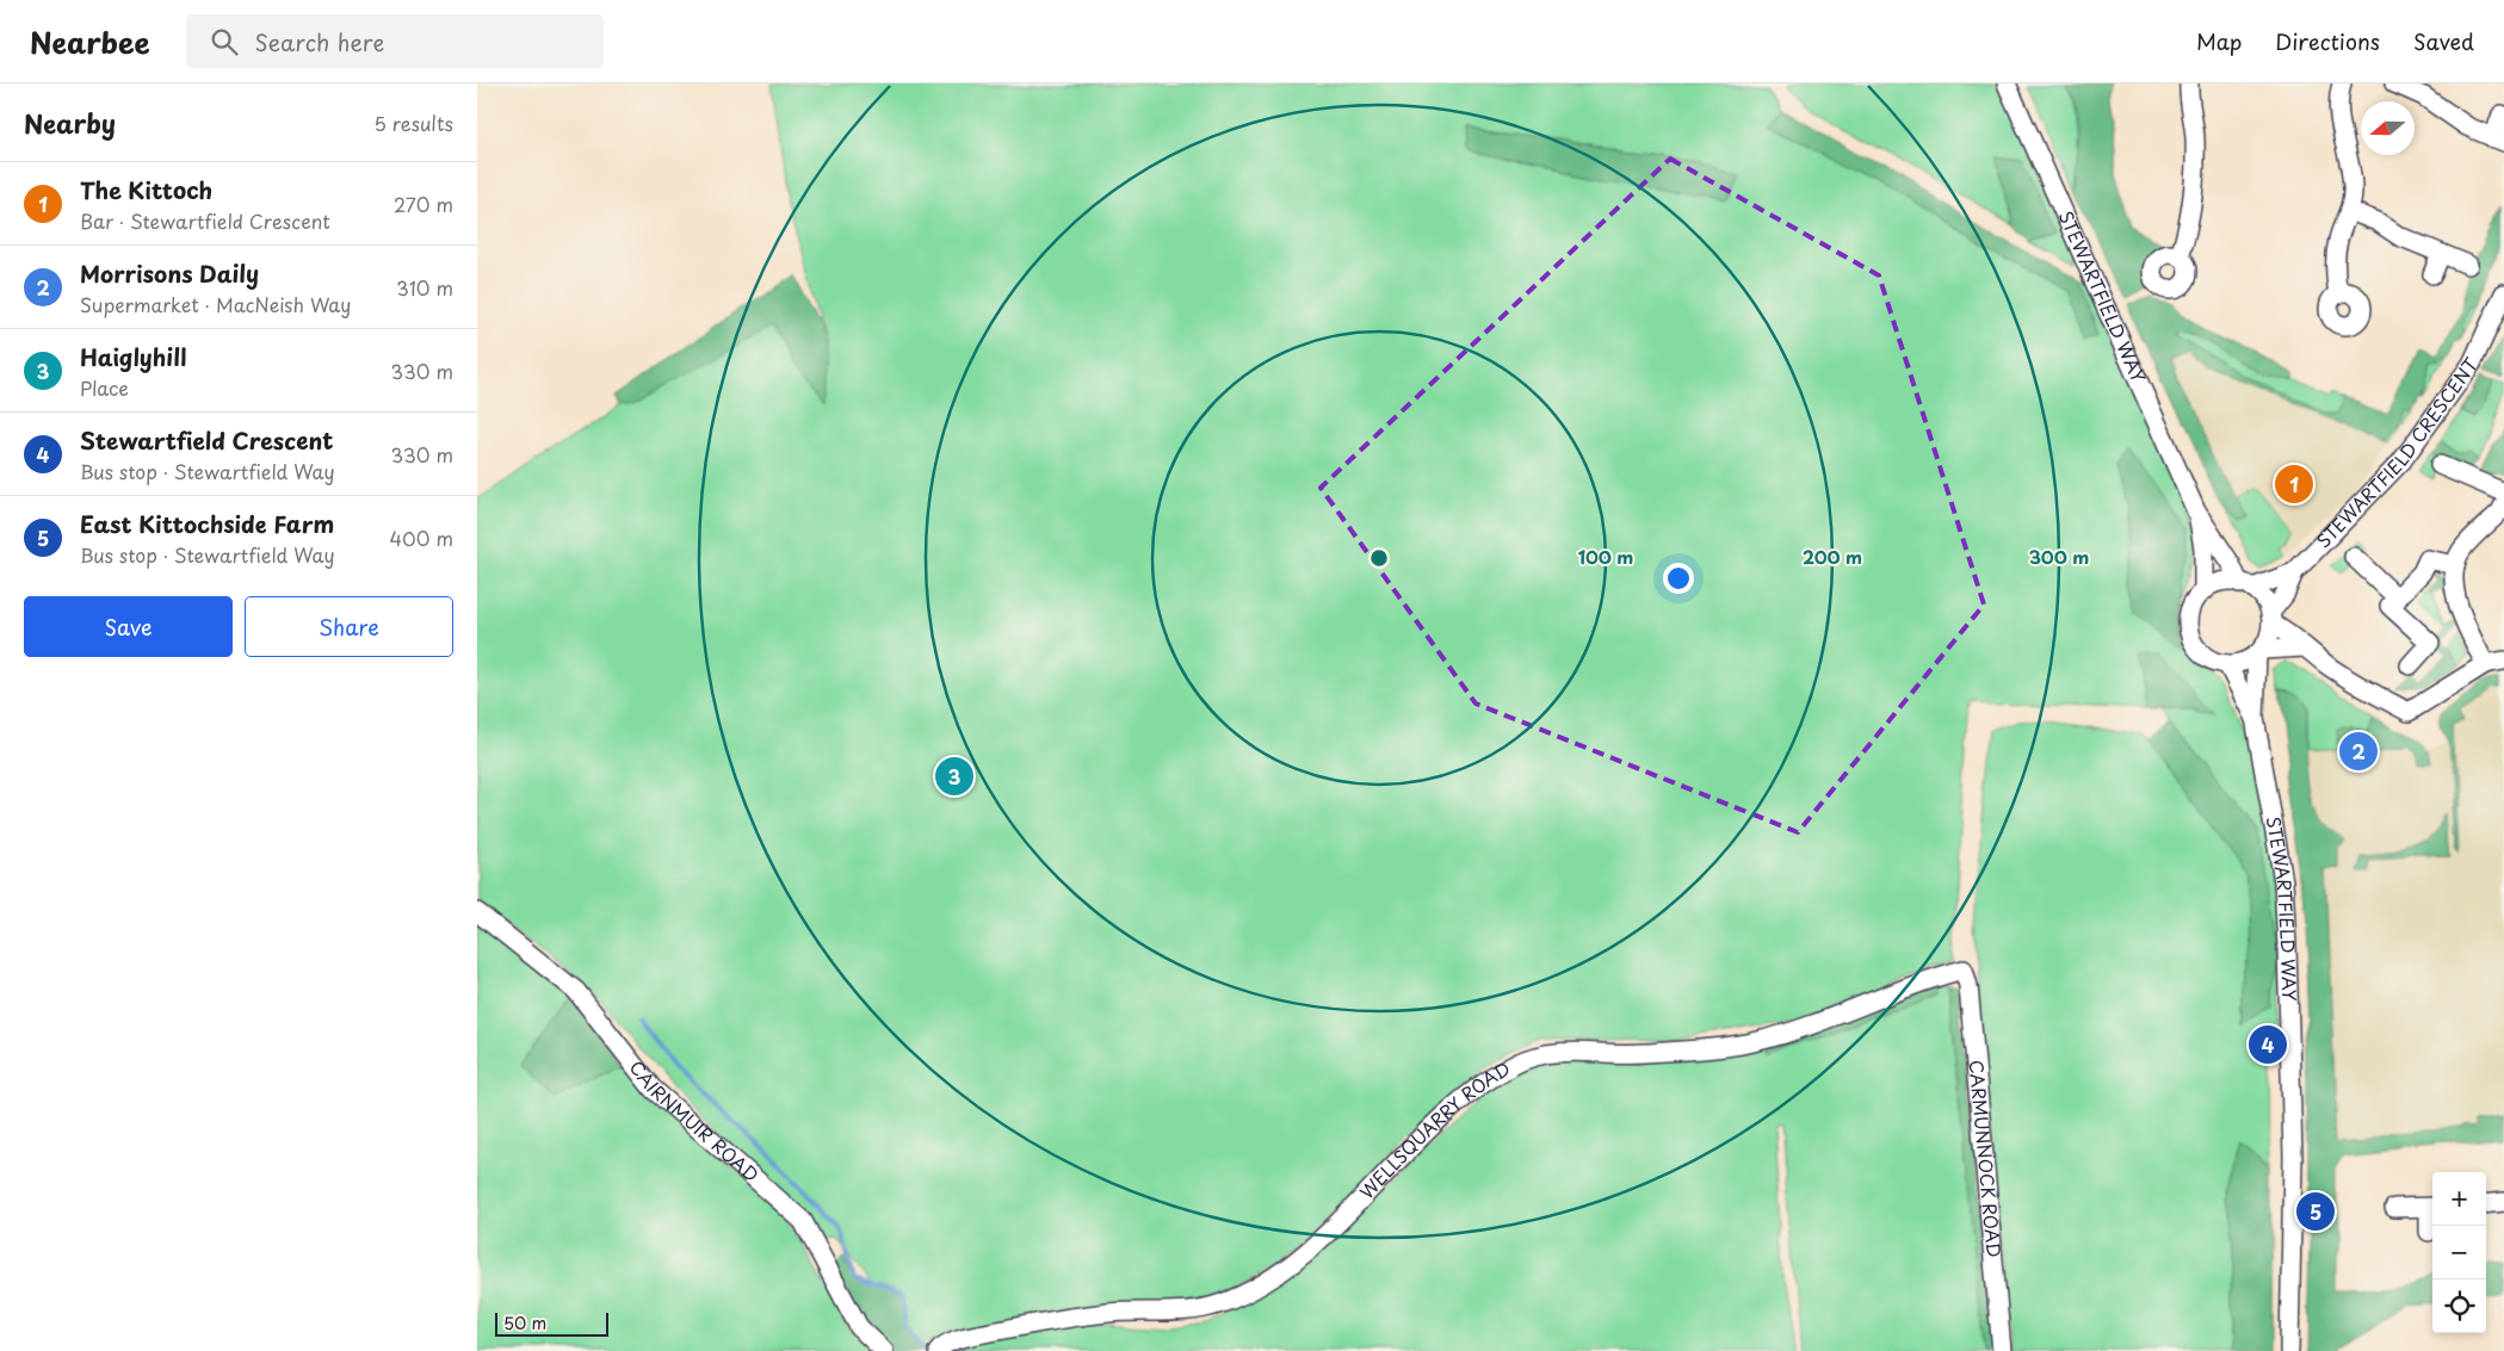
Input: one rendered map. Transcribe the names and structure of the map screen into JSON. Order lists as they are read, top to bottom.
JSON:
{
  "streets": {
    "street": [
      "STEWARTFIELD WAY",
      "STEWARTFIELD CRESCENT",
      "CAIRNMUIR ROAD",
      "WELLSQUARRY ROAD",
      "CARMUNNOCK ROAD"
    ]
  },
  "crossings": [
    ["STEWARTFIELD WAY", "STEWARTFIELD CRESCENT"],
    ["WELLSQUARRY ROAD", "CARMUNNOCK ROAD"]
  ],
  "scale_bar": "50 m",
  "north": "left",
  "page": {
    "header": "Nearbee",
    "search": "Search here",
    "nav": ["Map", "Directions", "Saved"],
    "heading": ["Nearby", "5 results"],
    "list": [
      {
        "mark": "1",
        "name": "The Kittoch",
        "note": "Bar · Stewartfield Crescent",
        "value": "270 m"
      },
      {
        "mark": "2",
        "name": "Morrisons Daily",
        "note": "Supermarket · MacNeish Way",
        "value": "310 m"
      },
      {
        "mark": "3",
        "name": "Haiglyhill",
        "note": "Place",
        "value": "330 m"
      },
      {
        "mark": "4",
        "name": "Stewartfield Crescent",
        "note": "Bus stop · Stewartfield Way",
        "value": "330 m"
      },
      {
        "mark": "5",
        "name": "East Kittochside Farm",
        "note": "Bus stop · Stewartfield Way",
        "value": "400 m"
      }
    ],
    "pins": [
      "1",
      "2",
      "3",
      "4",
      "5"
    ],
    "buttons": ["Save", "Share"],
    "map_buttons": ["+", "−"],
    "scale": "50 m"
  },
  "rings": ["100 m", "200 m", "300 m"]
}
